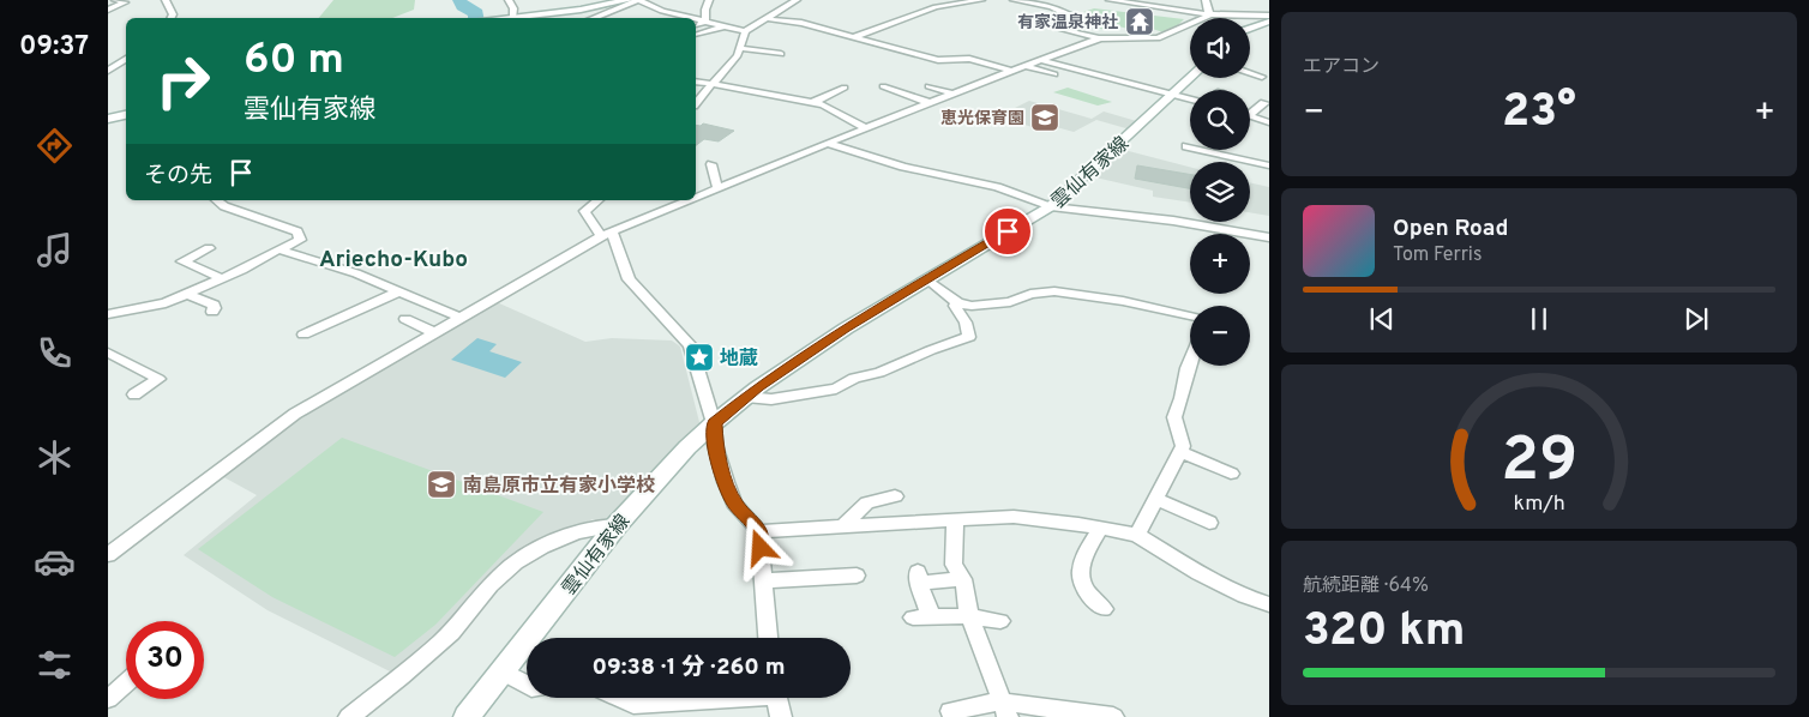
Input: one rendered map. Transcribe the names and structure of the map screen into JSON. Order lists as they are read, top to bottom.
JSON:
{
  "streets": {
    "main road": ["雲仙有家線"]
  },
  "districts": ["Ariecho-Kubo"],
  "places": {
    "temple": ["有家温泉神社"],
    "school or university": ["恵光保育園", "南島原市立有家小学校"],
    "place": ["地蔵"]
  },
  "page": {
    "tabs": "09:37",
    "tile": [
      "エアコン",
      ["航続距離 · 64%", "320 km"]
    ],
    "map_buttons": ["+", "−"],
    "turn": ["60 m", "雲仙有家線"],
    "heat": ["−", "23°", "+"],
    "then": "その先",
    "song": ["Open Road", "Tom Ferris"],
    "limit": "30",
    "trip": "09:38 · 1 分 · 260 m",
    "gauge": ["29", "km/h"]
  }
}
